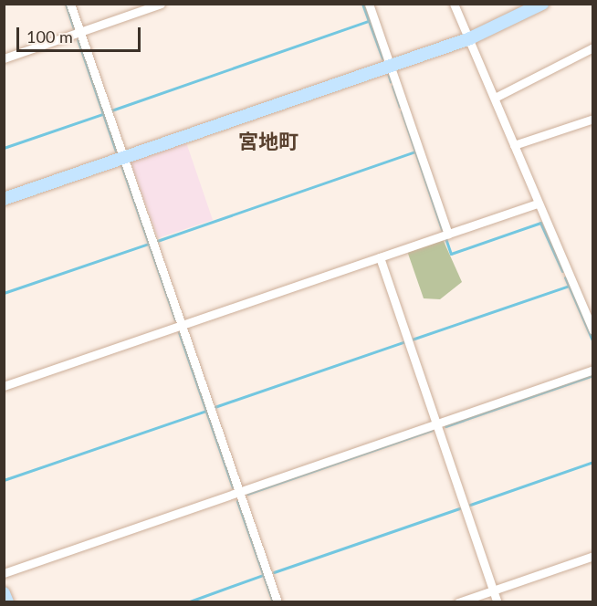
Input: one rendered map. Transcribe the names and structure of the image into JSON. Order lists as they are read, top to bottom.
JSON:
{
  "districts": ["宮地町"],
  "scale_bar": "100 m"
}
